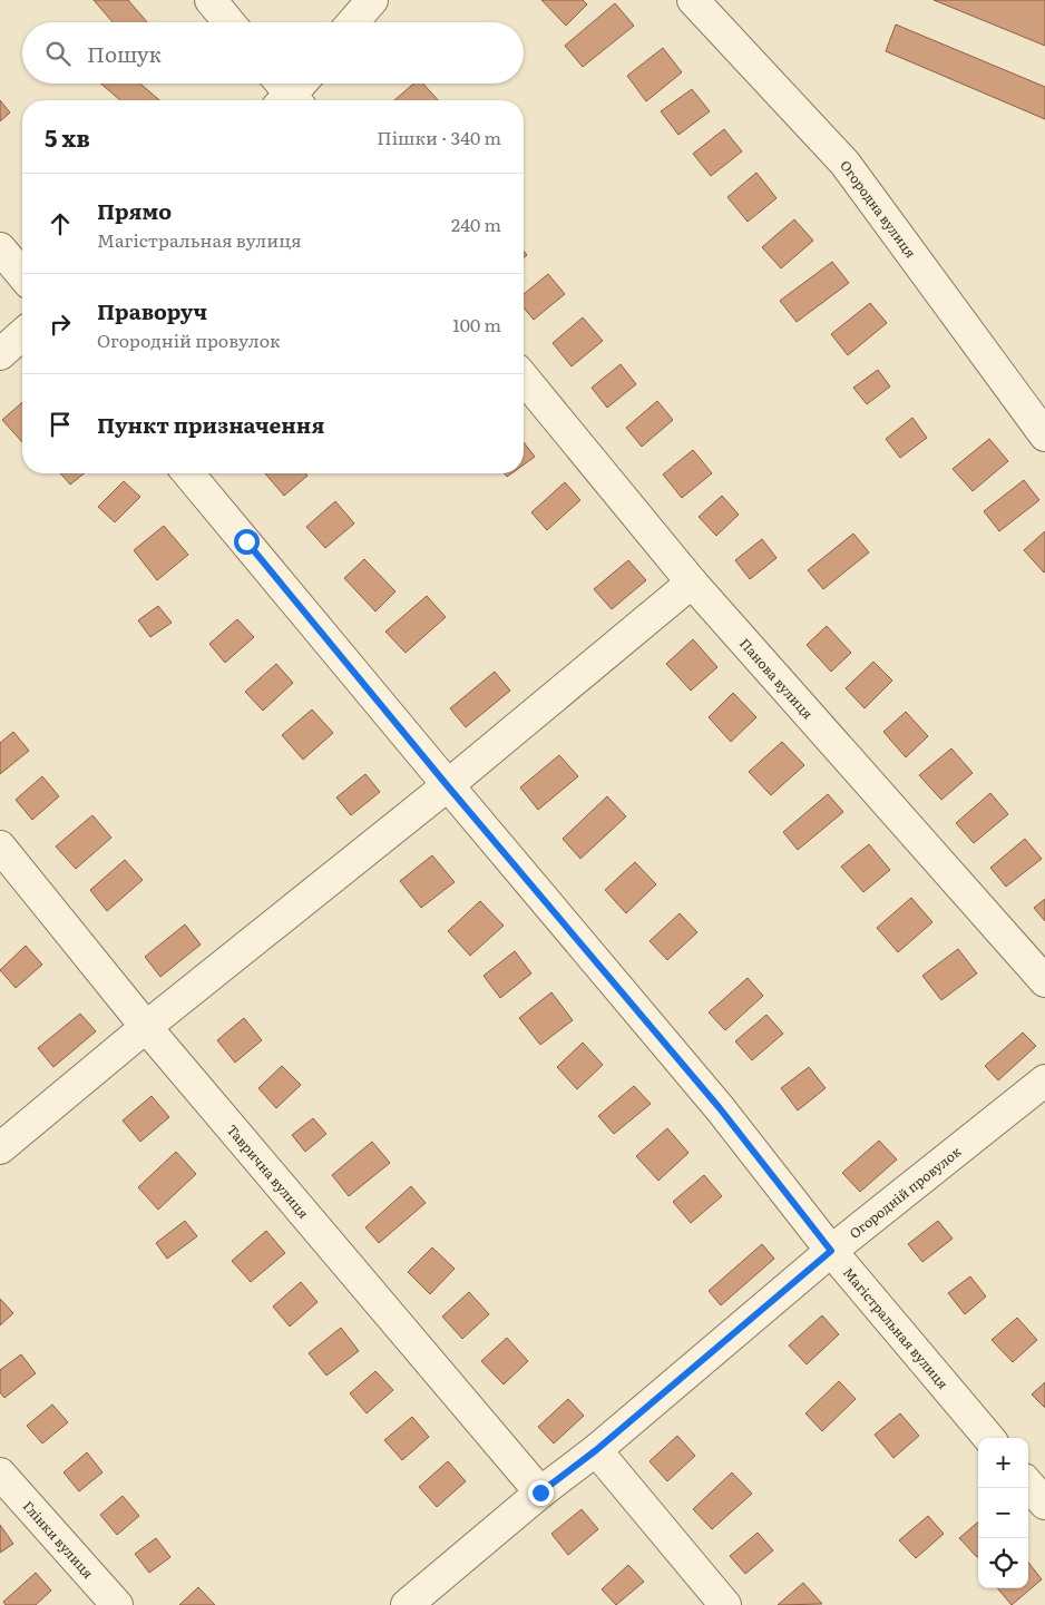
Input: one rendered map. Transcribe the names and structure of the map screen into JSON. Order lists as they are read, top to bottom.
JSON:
{
  "streets": {
    "street": [
      "Огородна вулиця",
      "Панова вулиця",
      "Таврична вулиця",
      "Огородній провулок",
      "Магістральная вулиця",
      "Глінки вулиця"
    ]
  },
  "crossings": [
    ["Таврична вулиця", "Огородній провулок"],
    ["Огородній провулок", "Магістральная вулиця"]
  ],
  "page": {
    "search": "Пошук",
    "heading": ["5 хв", "Пішки · 340 m"],
    "list": [
      ["Прямо", "Магістральная вулиця", "240 m"],
      ["Праворуч", "Огородній провулок", "100 m"],
      "Пункт призначення"
    ],
    "map_buttons": ["+", "−"]
  }
}
